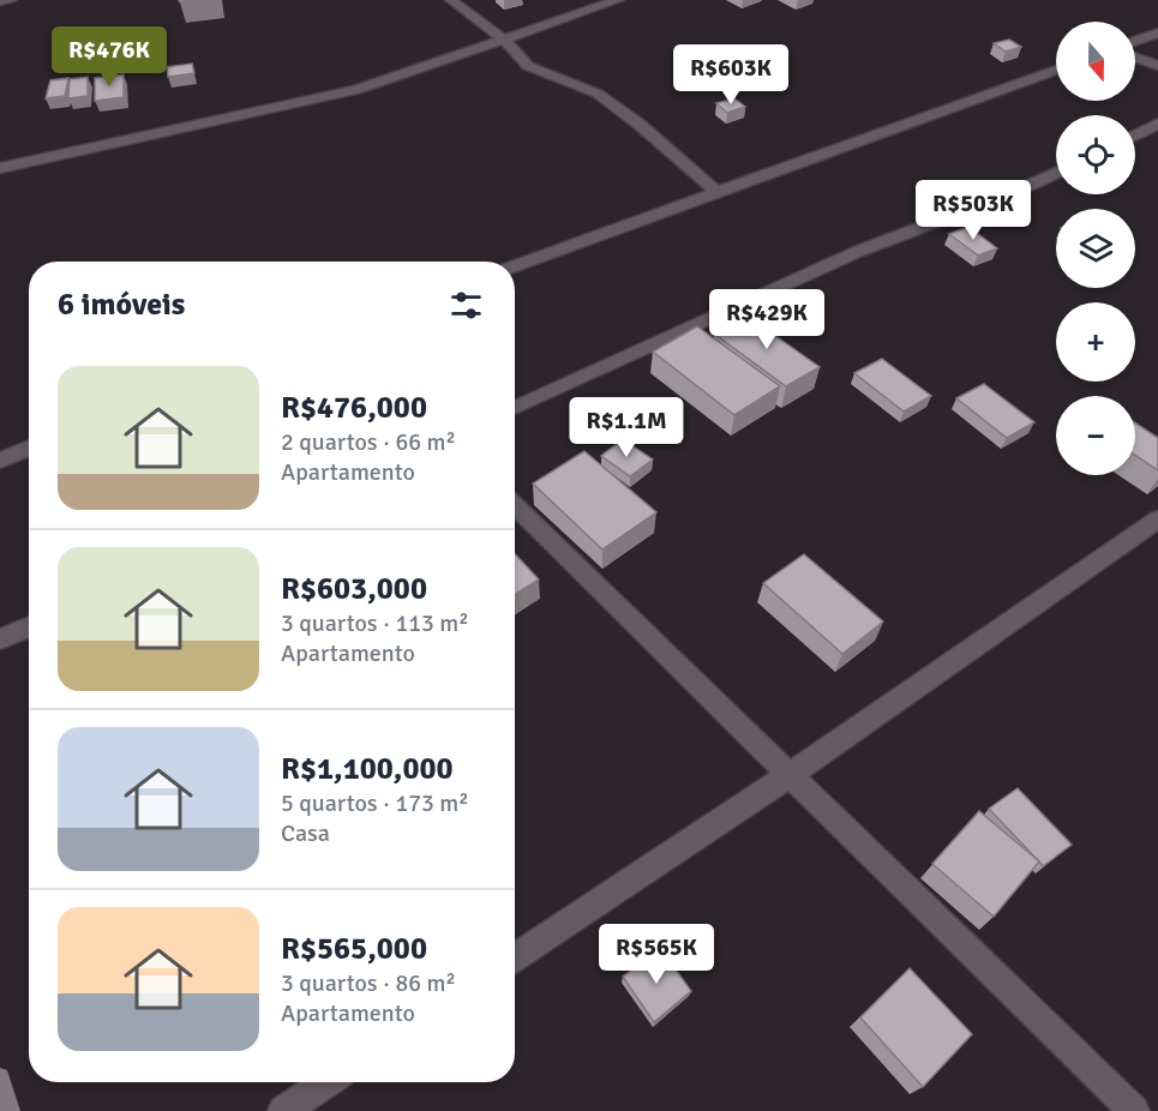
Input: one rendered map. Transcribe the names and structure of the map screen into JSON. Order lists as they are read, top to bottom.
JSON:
{
  "north": "bottom",
  "page": {
    "map_buttons": ["+", "−"],
    "price": [
      "R$476K",
      "R$603K",
      "R$503K",
      "R$429K",
      "R$1.1M",
      "R$565K"
    ],
    "heading": "6 imóveis",
    "list": [
      {
        "name": "R$476,000",
        "note": "2 quartos · 66 m² · Apartamento"
      },
      {
        "name": "R$603,000",
        "note": "3 quartos · 113 m² · Apartamento"
      },
      {
        "name": "R$1,100,000",
        "note": "5 quartos · 173 m² · Casa"
      },
      {
        "name": "R$565,000",
        "note": "3 quartos · 86 m² · Apartamento"
      }
    ]
  }
}
